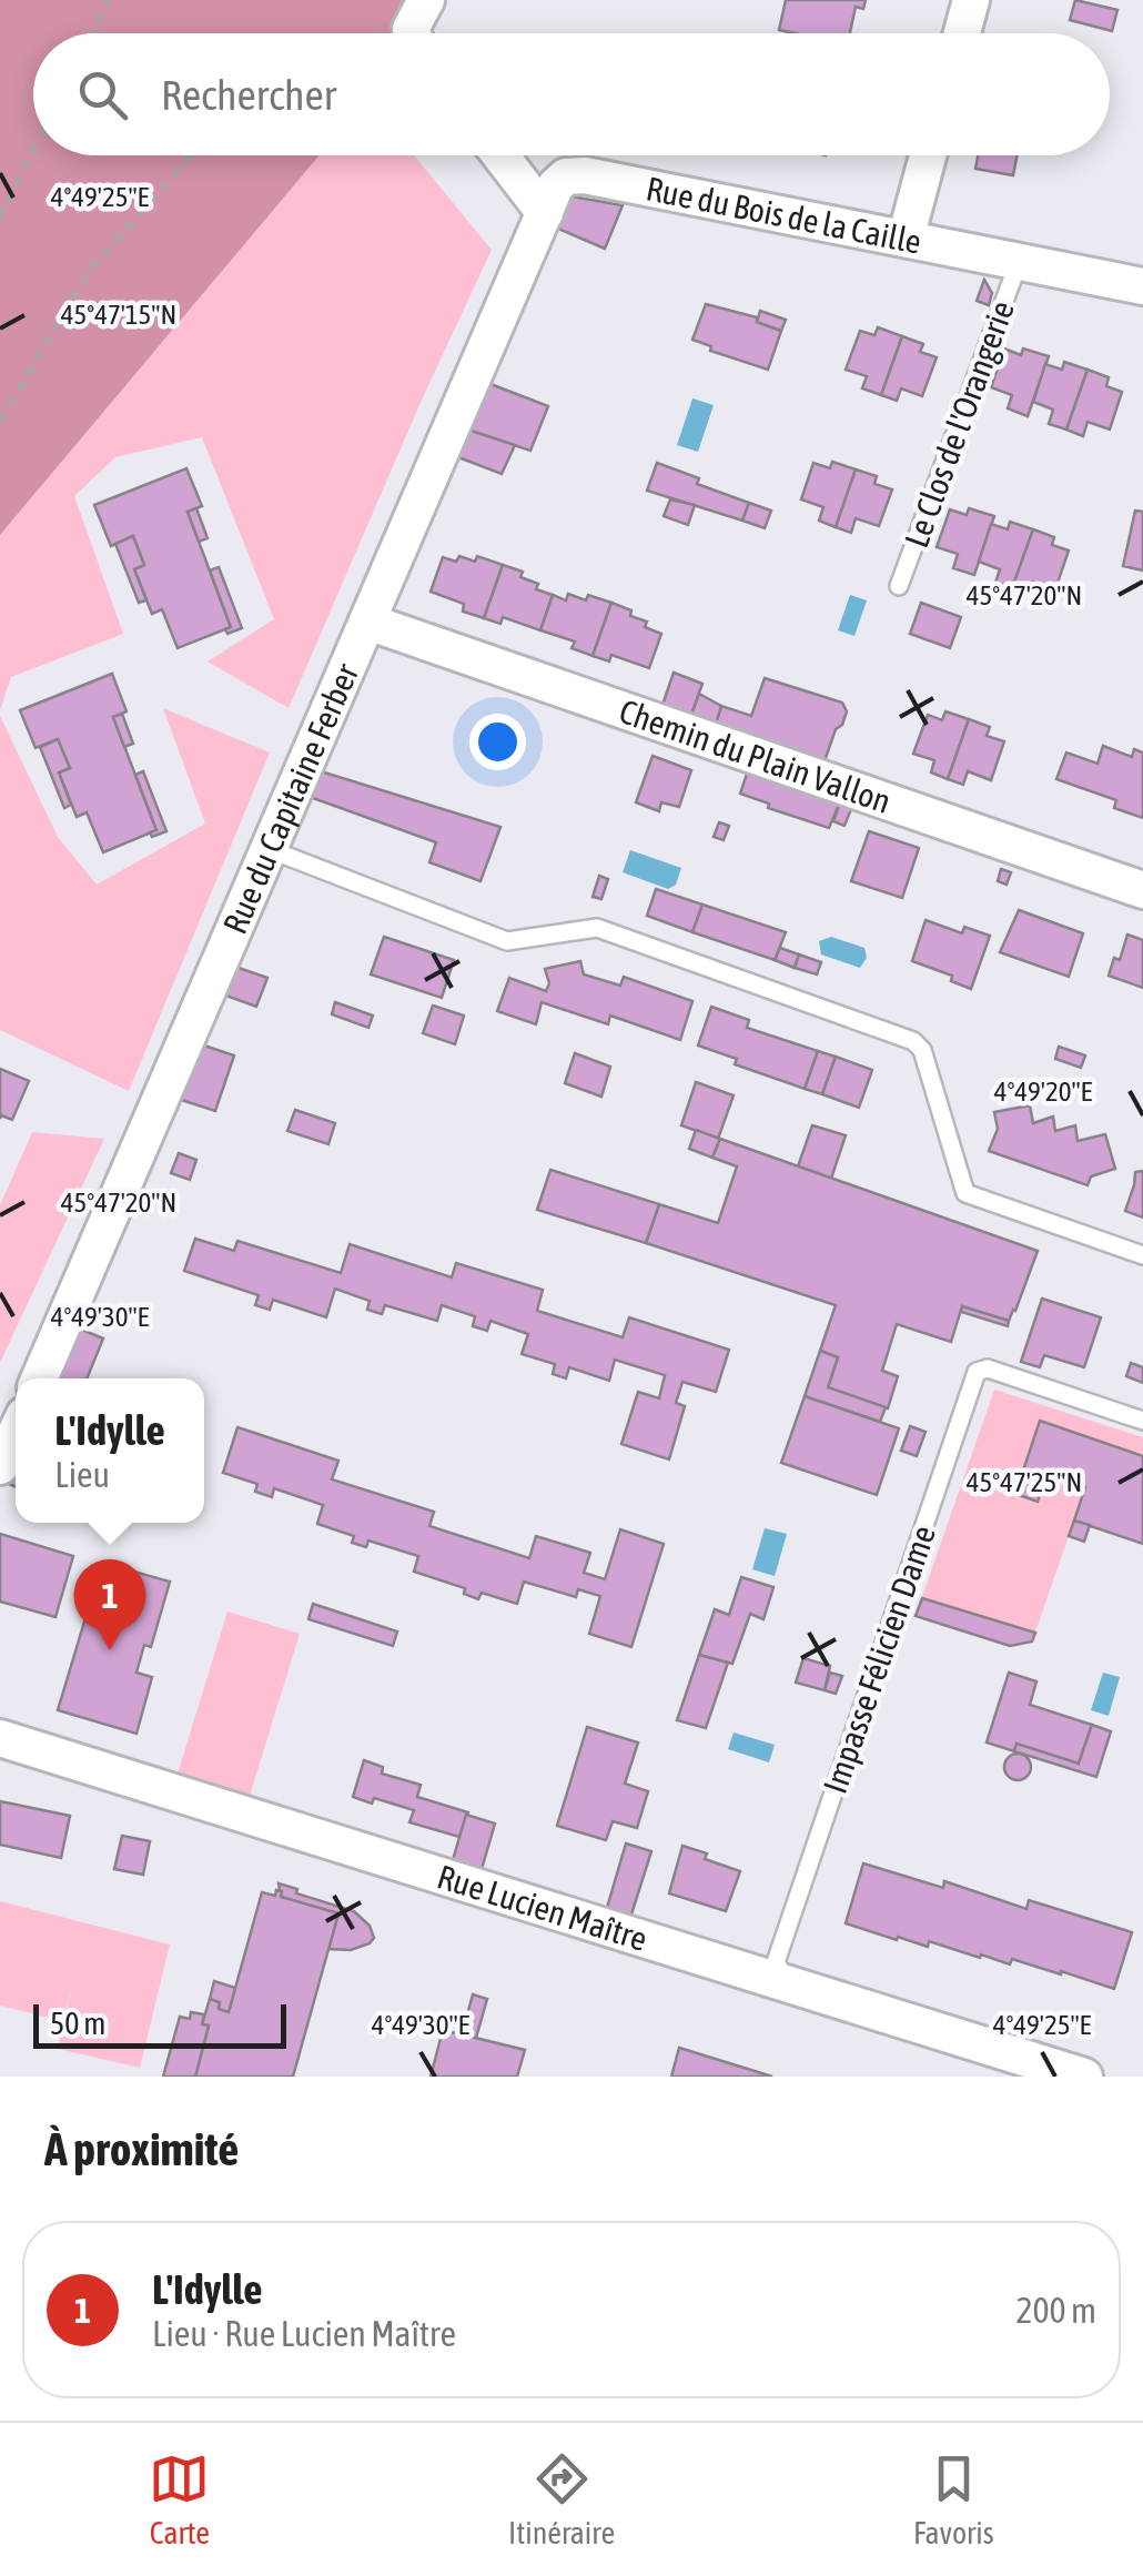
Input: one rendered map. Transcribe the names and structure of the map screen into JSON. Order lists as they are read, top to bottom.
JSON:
{
  "streets": {
    "street": [
      "Rue du Bois de la Caille",
      "Chemin du Plain Vallon",
      "Rue du Capitaine Ferber",
      "Rue Lucien Maître"
    ],
    "lane": ["Le Clos de l'Orangerie", "Impasse Félicien Dame"]
  },
  "crossings": [
    ["Rue du Bois de la Caille", "Le Clos de l'Orangerie"],
    ["Rue du Bois de la Caille", "Rue du Capitaine Ferber"],
    ["Chemin du Plain Vallon", "Rue du Capitaine Ferber"],
    ["Impasse Félicien Dame", "Rue Lucien Maître"]
  ],
  "scale_bar": "50 m",
  "page": {
    "search": "Rechercher",
    "popup": ["L'Idylle", "Lieu"],
    "pins": "1",
    "scale": "50 m",
    "heading": "À proximité",
    "list": [
      {
        "mark": "1",
        "name": "L'Idylle",
        "note": "Lieu · Rue Lucien Maître",
        "value": "200 m"
      }
    ],
    "nav": ["Carte", "Itinéraire", "Favoris"]
  },
  "coordinates": [
    "4°49'25\"E",
    "45°47'15\"N",
    "45°47'20\"N",
    "4°49'20\"E",
    "4°49'30\"E",
    "45°47'25\"N"
  ]
}
